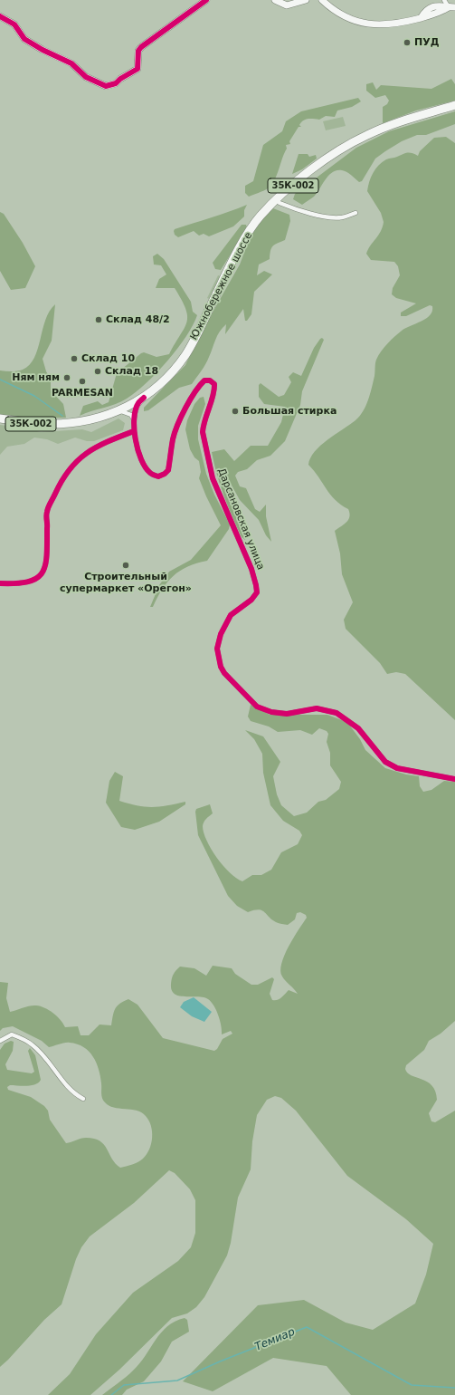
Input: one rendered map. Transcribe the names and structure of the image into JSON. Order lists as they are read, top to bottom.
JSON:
{
  "streets": {
    "highway": ["35К-002", "Южнобережное шоссе"],
    "street": ["Дарсановская улица"]
  },
  "crossings": [
    ["Южнобережное шоссе", "Дарсановская улица"]
  ],
  "water": ["Темиар"],
  "places": [
    "ПУД",
    "Склад 48/2",
    "Склад 10",
    "Склад 18",
    "Ням ням",
    "PARMESAN",
    "Большая стирка",
    "Строительный супермаркет «Орегон»"
  ]
}
